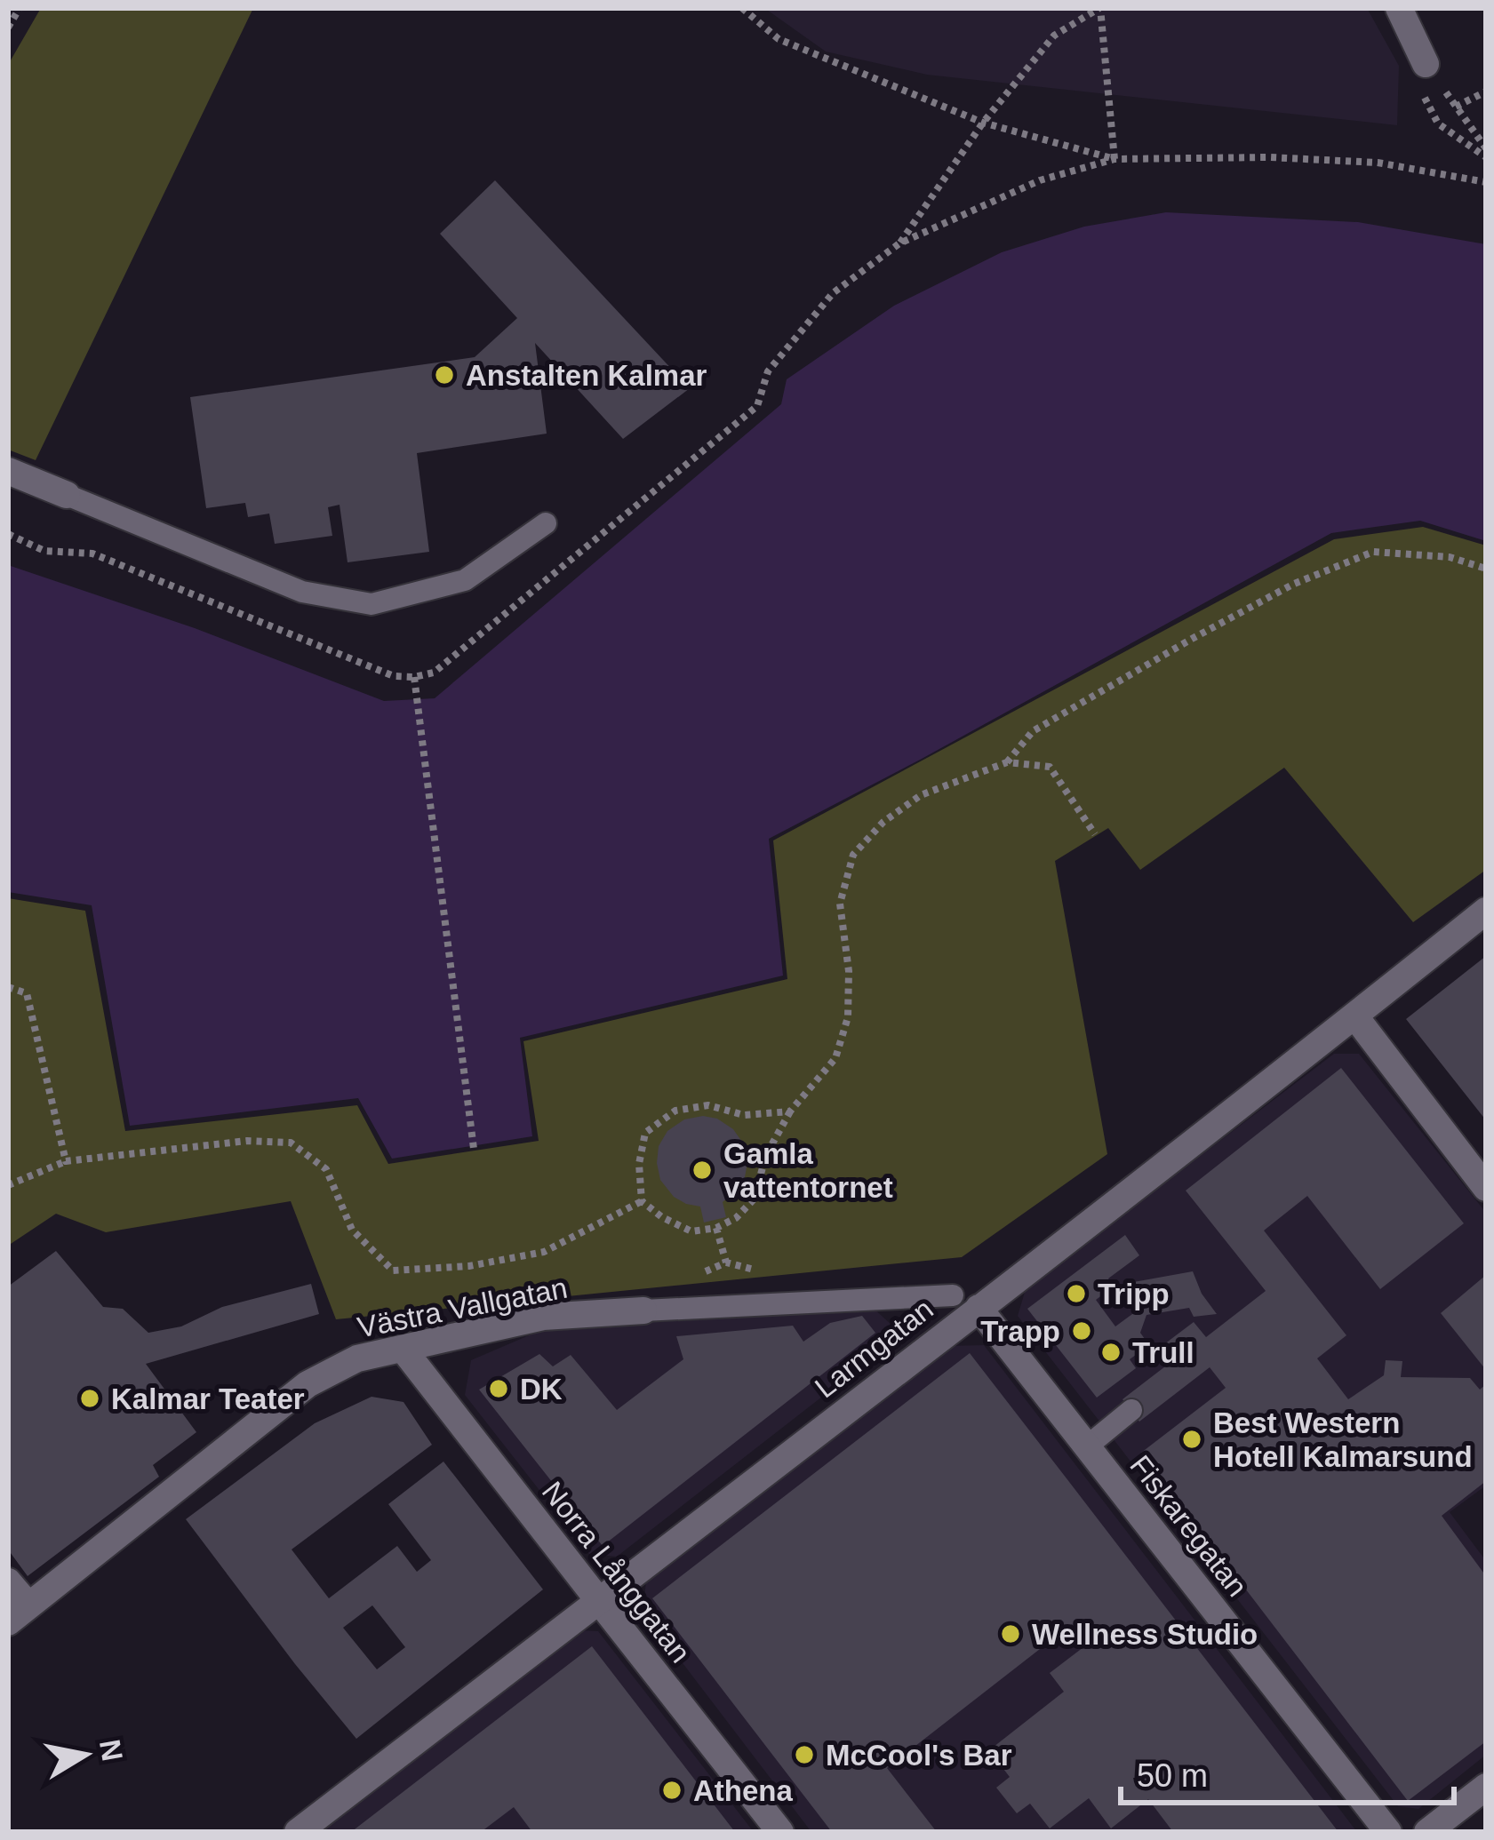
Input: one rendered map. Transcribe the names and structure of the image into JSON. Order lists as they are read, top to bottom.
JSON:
{
  "streets": {
    "street": [
      "Västra Vallgatan",
      "Larmgatan",
      "Fiskaregatan",
      "Norra Långgatan"
    ]
  },
  "crossings": [
    ["Västra Vallgatan", "Norra Långgatan"],
    ["Larmgatan", "Fiskaregatan"],
    ["Larmgatan", "Norra Långgatan"]
  ],
  "places": [
    "Anstalten Kalmar",
    "Gamla vattentornet",
    "Tripp",
    "Trapp",
    "Trull",
    "DK",
    "Kalmar Teater",
    "Best Western Hotell Kalmarsund",
    "Wellness Studio",
    "McCool's Bar",
    "Athena"
  ],
  "scale_bar": "50 m",
  "north": "right"
}
